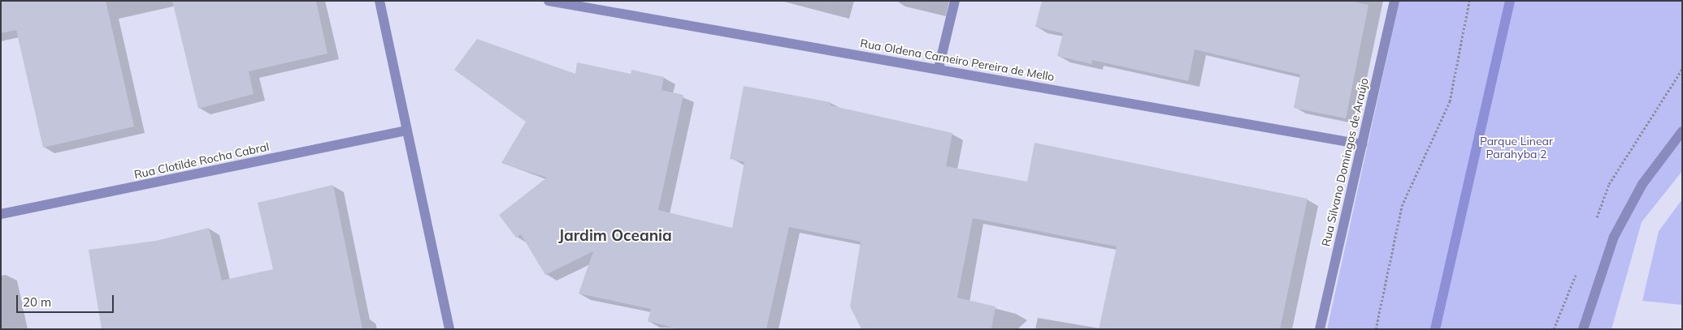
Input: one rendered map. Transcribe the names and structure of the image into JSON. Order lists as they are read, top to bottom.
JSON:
{
  "streets": {
    "street": ["Rua Oldena Carneiro Pereira de Mello", "Rua Clotilde Rocha Cabral", "Rua Silvano Domingos de Araújo"]
  },
  "crossings": [
    ["Rua Oldena Carneiro Pereira de Mello", "Rua Silvano Domingos de Araújo"]
  ],
  "districts": ["Jardim Oceania"],
  "parks": ["Parque Linear Parahyba 2"],
  "scale_bar": "20 m"
}
